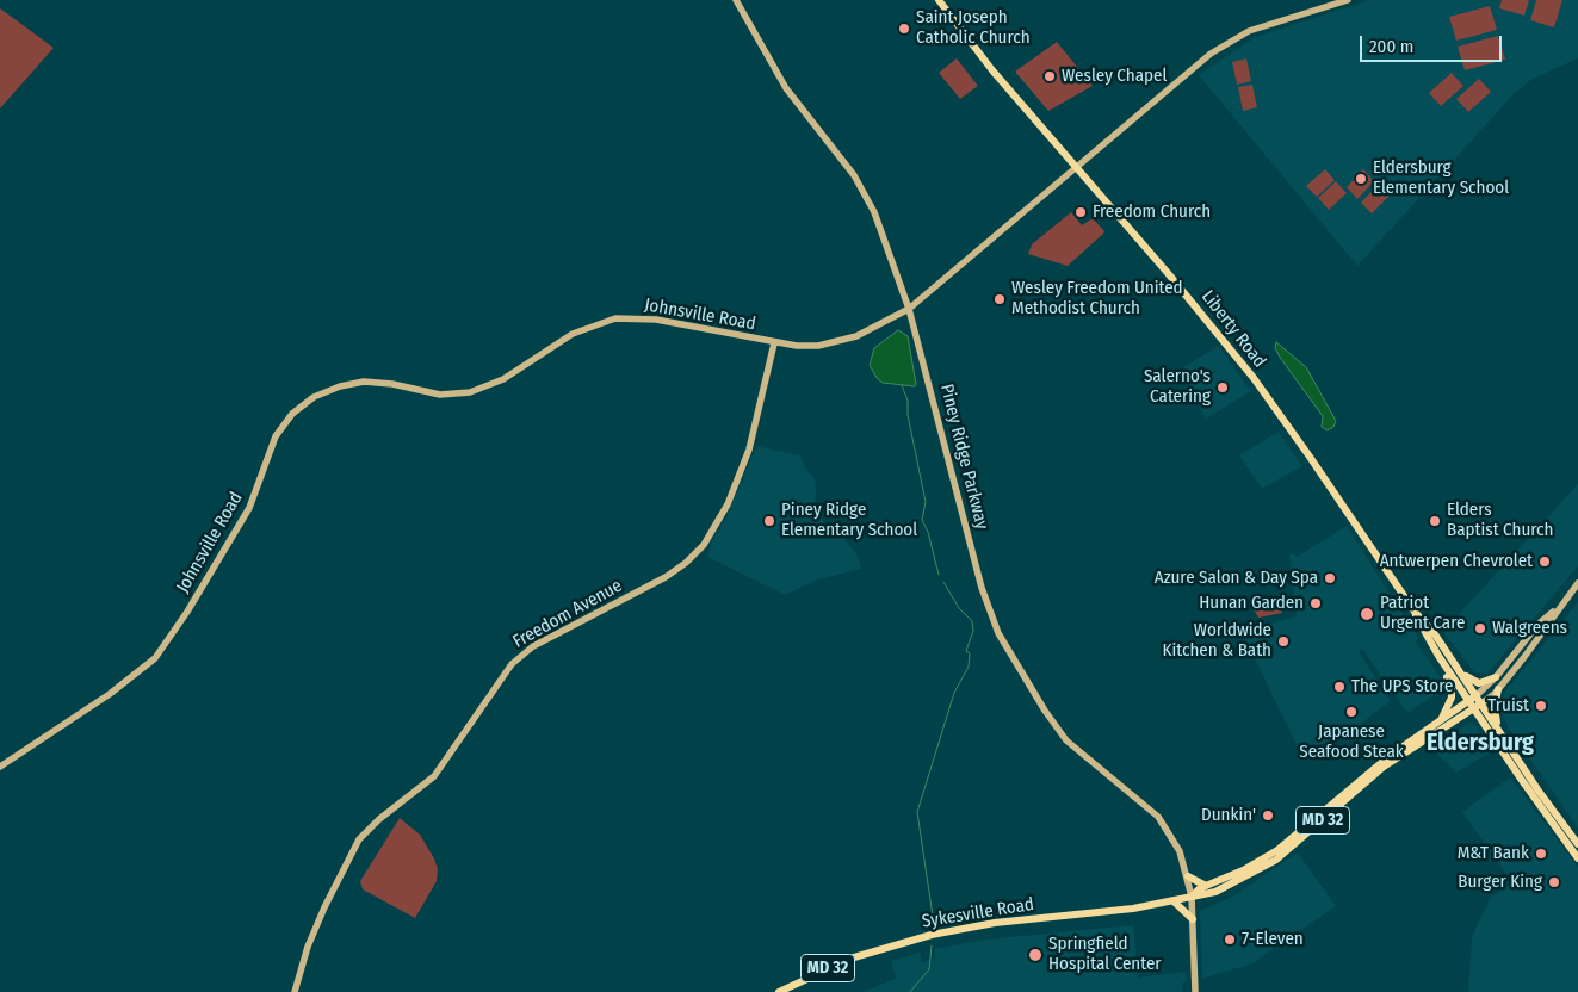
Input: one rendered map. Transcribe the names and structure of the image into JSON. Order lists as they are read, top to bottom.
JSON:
{
  "streets": {
    "main road": ["Liberty Road", "MD 32", "Sykesville Road"],
    "street": ["Johnsville Road", "Piney Ridge Parkway", "Freedom Avenue"]
  },
  "crossings": [
    ["Johnsville Road", "Liberty Road"],
    ["Johnsville Road", "Piney Ridge Parkway"],
    ["Johnsville Road", "Freedom Avenue"],
    ["Liberty Road", "Sykesville Road"],
    ["Piney Ridge Parkway", "Sykesville Road"]
  ],
  "districts": ["Eldersburg"],
  "places": [
    "Saint Joseph Catholic Church",
    "Wesley Chapel",
    "Eldersburg Elementary School",
    "Freedom Church",
    "Wesley Freedom United Methodist Church",
    "Salerno's Catering",
    "Piney Ridge Elementary School",
    "Elders Baptist Church",
    "Antwerpen Chevrolet",
    "Azure Salon & Day Spa",
    "Hunan Garden",
    "Patriot Urgent Care",
    "Walgreens",
    "Worldwide Kitchen & Bath",
    "The UPS Store",
    "Truist",
    "Japanese Seafood Steak",
    "Dunkin'",
    "M&T Bank",
    "Burger King",
    "7-Eleven",
    "Springfield Hospital Center"
  ],
  "scale_bar": "200 m"
}
